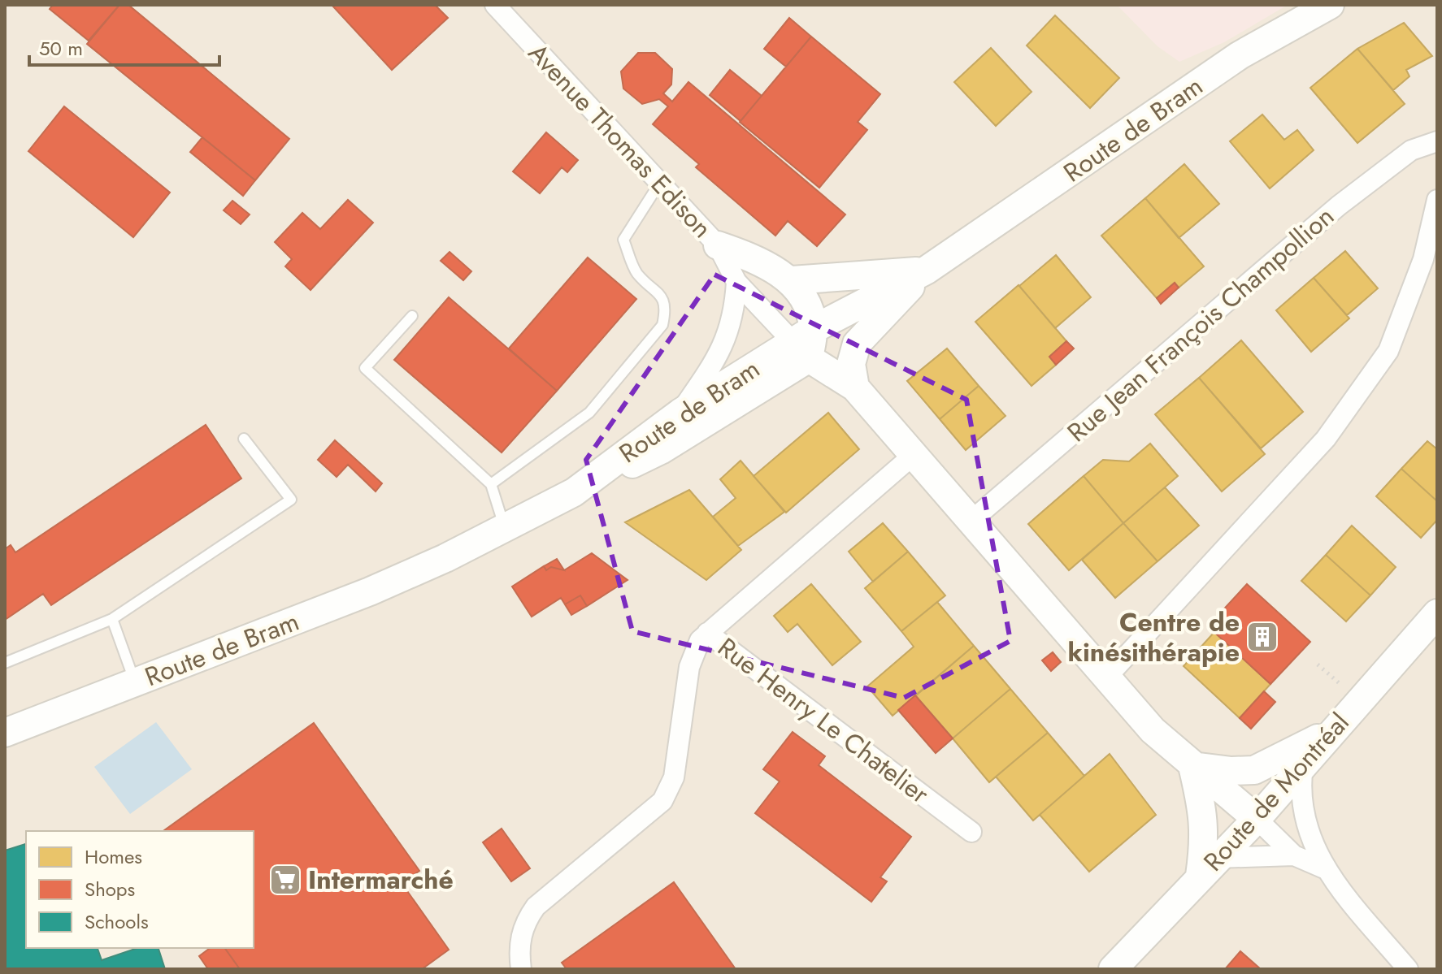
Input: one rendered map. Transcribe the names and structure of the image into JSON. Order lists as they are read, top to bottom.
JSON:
{
  "streets": {
    "main road": ["Route de Bram", "Route de Montréal"],
    "street": ["Avenue Thomas Edison", "Rue Jean François Champollion", "Rue Henry Le Chatelier"]
  },
  "crossings": [
    ["Route de Bram", "Avenue Thomas Edison"]
  ],
  "places": {
    "building": ["Centre de kinésithérapie"],
    "supermarket": ["Intermarché"]
  },
  "legend": ["Homes", "Shops", "Schools"],
  "scale_bar": "50 m"
}
